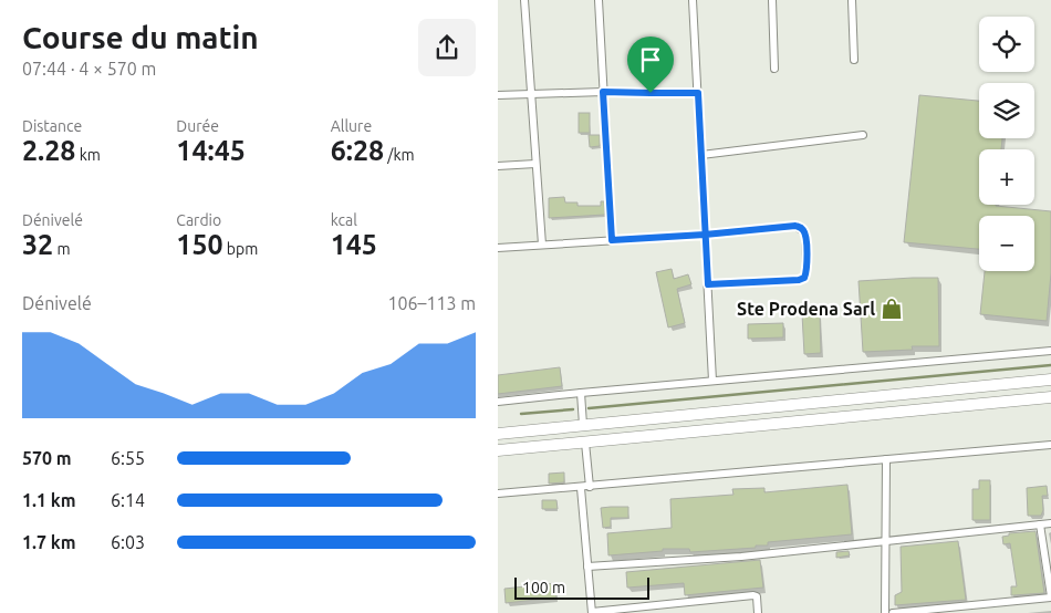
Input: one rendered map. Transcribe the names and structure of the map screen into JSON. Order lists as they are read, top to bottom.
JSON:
{
  "places": {
    "shop": ["Ste Prodena Sarl"]
  },
  "scale_bar": "100 m",
  "page": {
    "heading": ["Course du matin", "07:44 · 4 × 570 m"],
    "map_buttons": ["+", "−"],
    "stats": [
      ["Distance", "2.28 km"],
      ["Durée", "14:45"],
      ["Allure", "6:28 /km"],
      ["Dénivelé", "32 m"],
      ["Cardio", "150 bpm"],
      ["kcal", "145"]
    ],
    "chart": ["Dénivelé", "106–113 m"],
    "list": [
      {
        "name": "570 m",
        "note": "6:55"
      },
      {
        "name": "1.1 km",
        "note": "6:14"
      },
      {
        "name": "1.7 km",
        "note": "6:03"
      }
    ],
    "scale": "100 m"
  }
}
